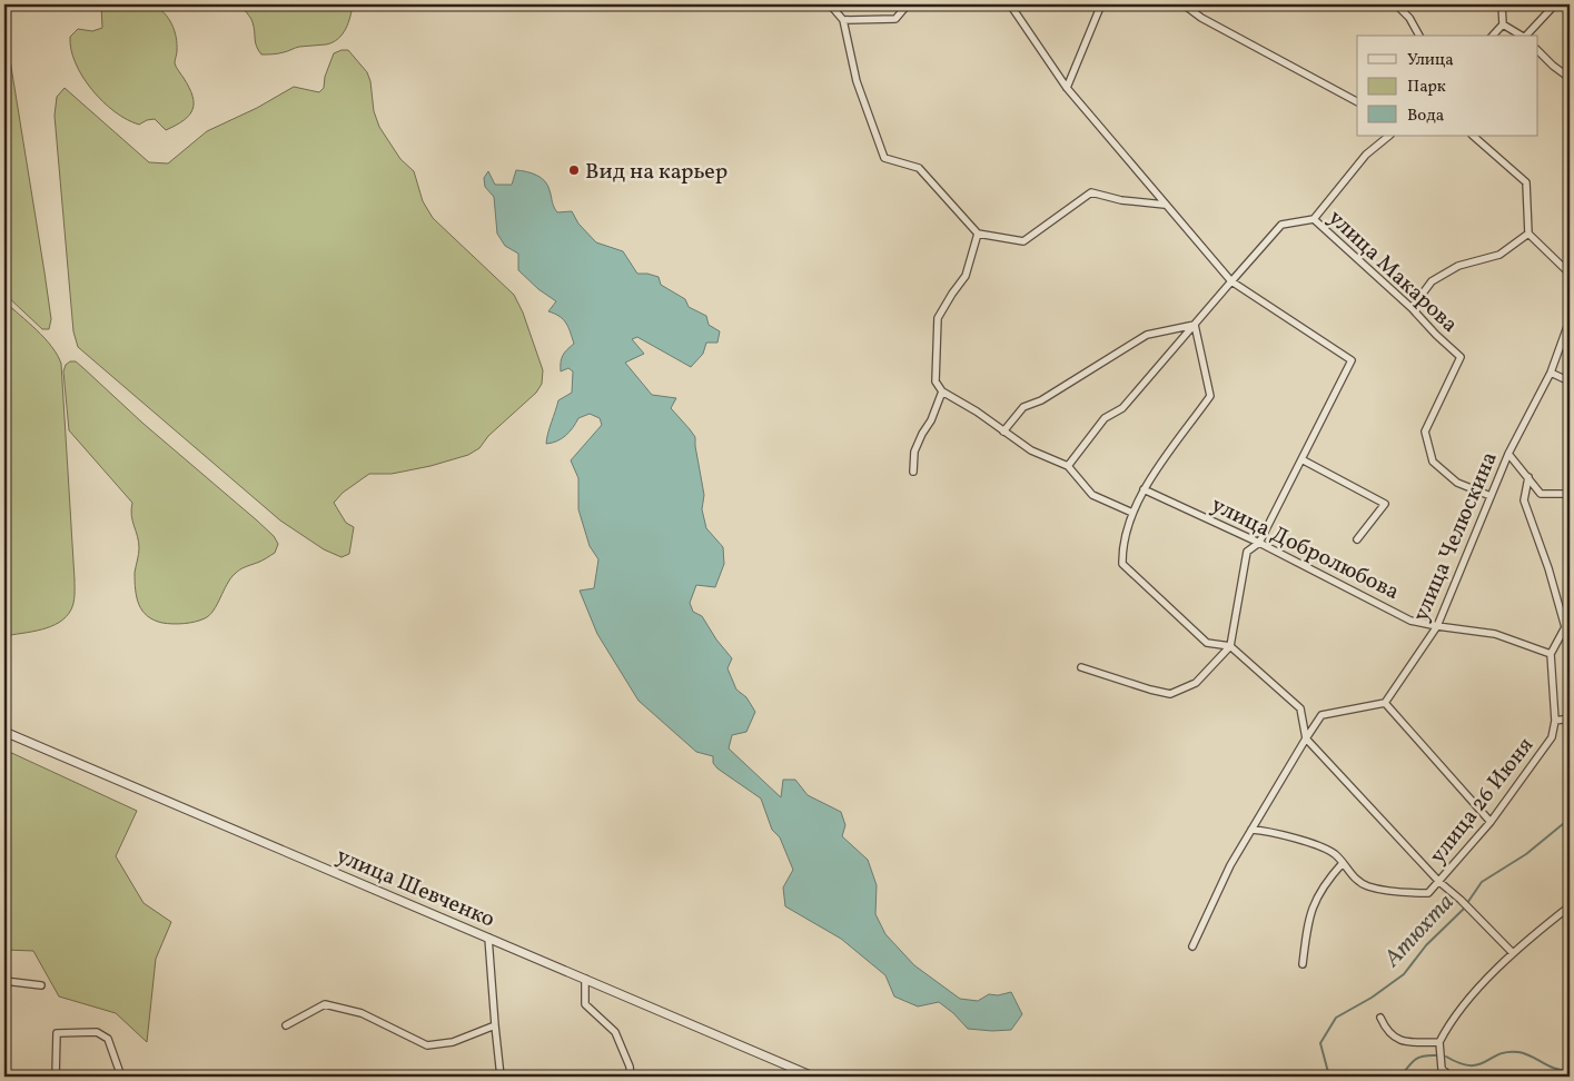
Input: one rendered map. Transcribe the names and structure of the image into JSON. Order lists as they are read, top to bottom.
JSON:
{
  "streets": {
    "street": [
      "улица Макарова",
      "улица Челюскина",
      "улица Добролюбова",
      "улица 26 Июня",
      "улица Шевченко"
    ]
  },
  "crossings": [
    ["улица Макарова", "улица Челюскина"],
    ["улица Челюскина", "улица Добролюбова"]
  ],
  "water": ["Атюхта"],
  "places": ["Вид на карьер"],
  "legend": ["Улица", "Парк", "Вода"]
}
